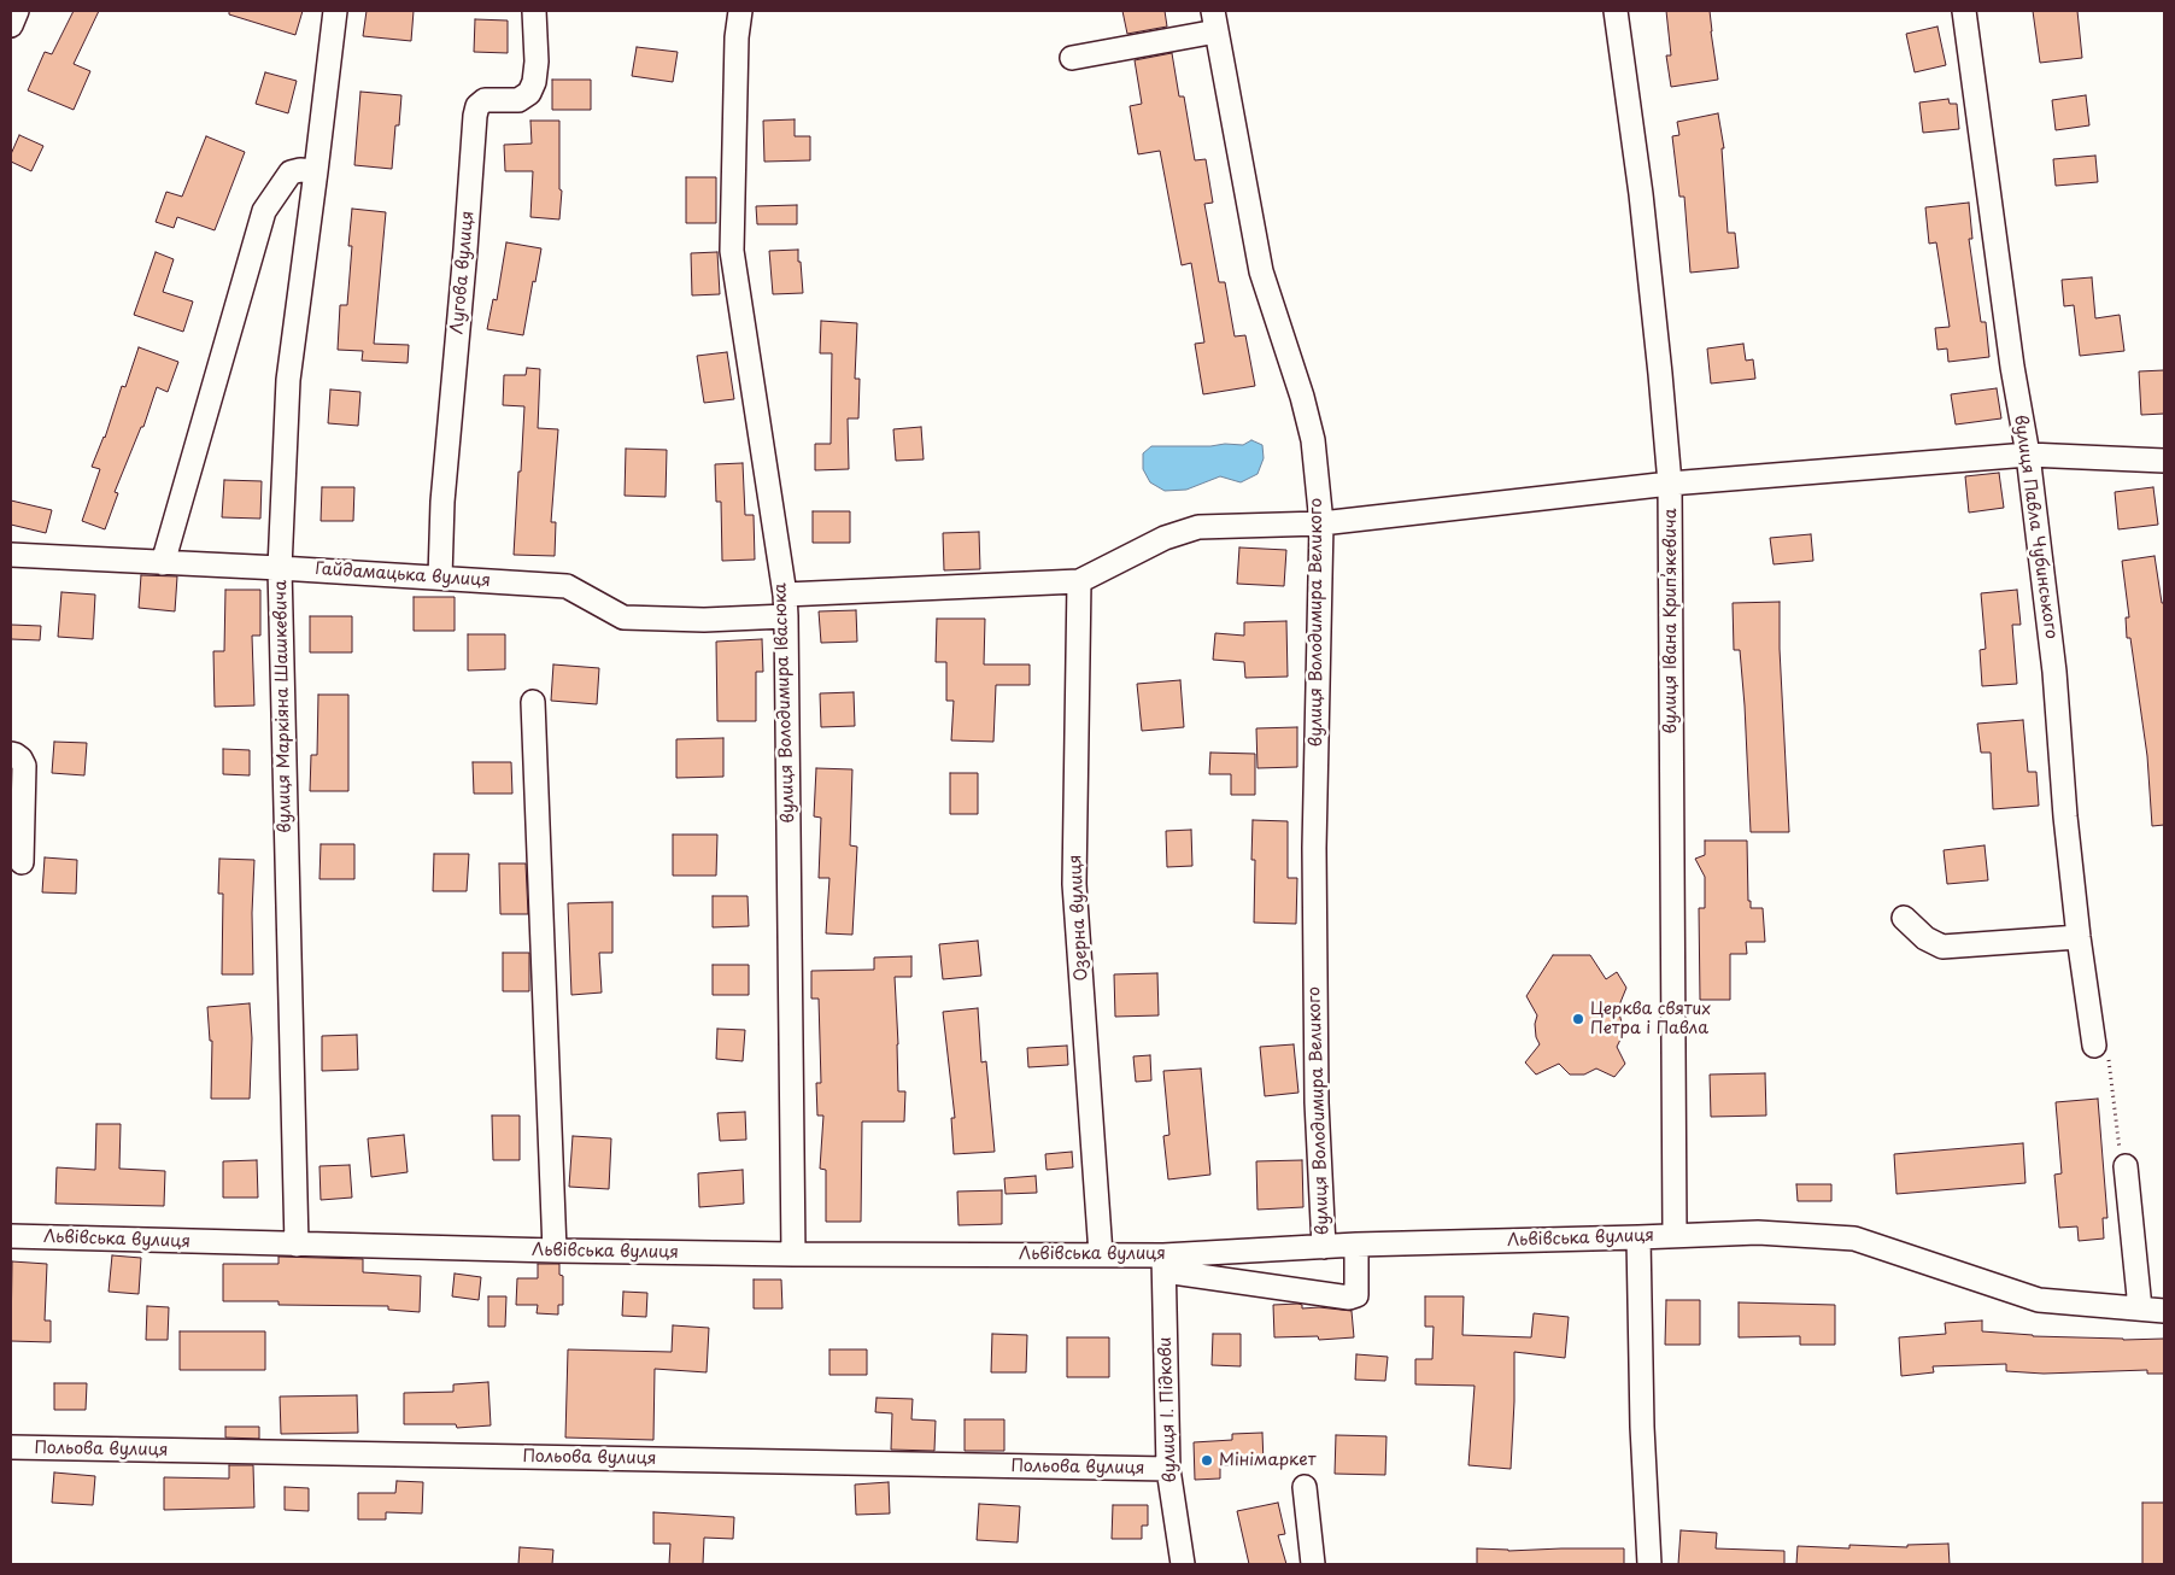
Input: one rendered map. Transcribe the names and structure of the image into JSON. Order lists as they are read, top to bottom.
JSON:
{
  "streets": {
    "street": [
      "Лугова вулиця",
      "вулиця Павла Чубинського",
      "Гайдамацька вулиця",
      "вулиця Івана Крипʼякевича",
      "вулиця Володимира Великого",
      "вулиця Володимира Івасюка",
      "вулиця Маркіяна Шашкевича",
      "Озерна вулиця",
      "Львівська вулиця",
      "вулиця І. Підкови",
      "Польова вулиця"
    ]
  },
  "crossings": [
    ["Лугова вулиця", "Гайдамацька вулиця"],
    ["Гайдамацька вулиця", "вулиця Володимира Івасюка"],
    ["Гайдамацька вулиця", "вулиця Маркіяна Шашкевича"],
    ["Гайдамацька вулиця", "Озерна вулиця"],
    ["вулиця Івана Крипʼякевича", "Львівська вулиця"],
    ["вулиця Володимира Великого", "Львівська вулиця"],
    ["вулиця Володимира Івасюка", "Львівська вулиця"],
    ["вулиця Маркіяна Шашкевича", "Львівська вулиця"],
    ["Озерна вулиця", "Львівська вулиця"],
    ["Львівська вулиця", "вулиця І. Підкови"],
    ["вулиця І. Підкови", "Польова вулиця"]
  ],
  "places": ["Церква святих Петра і Павла", "Мінімаркет"]
}
